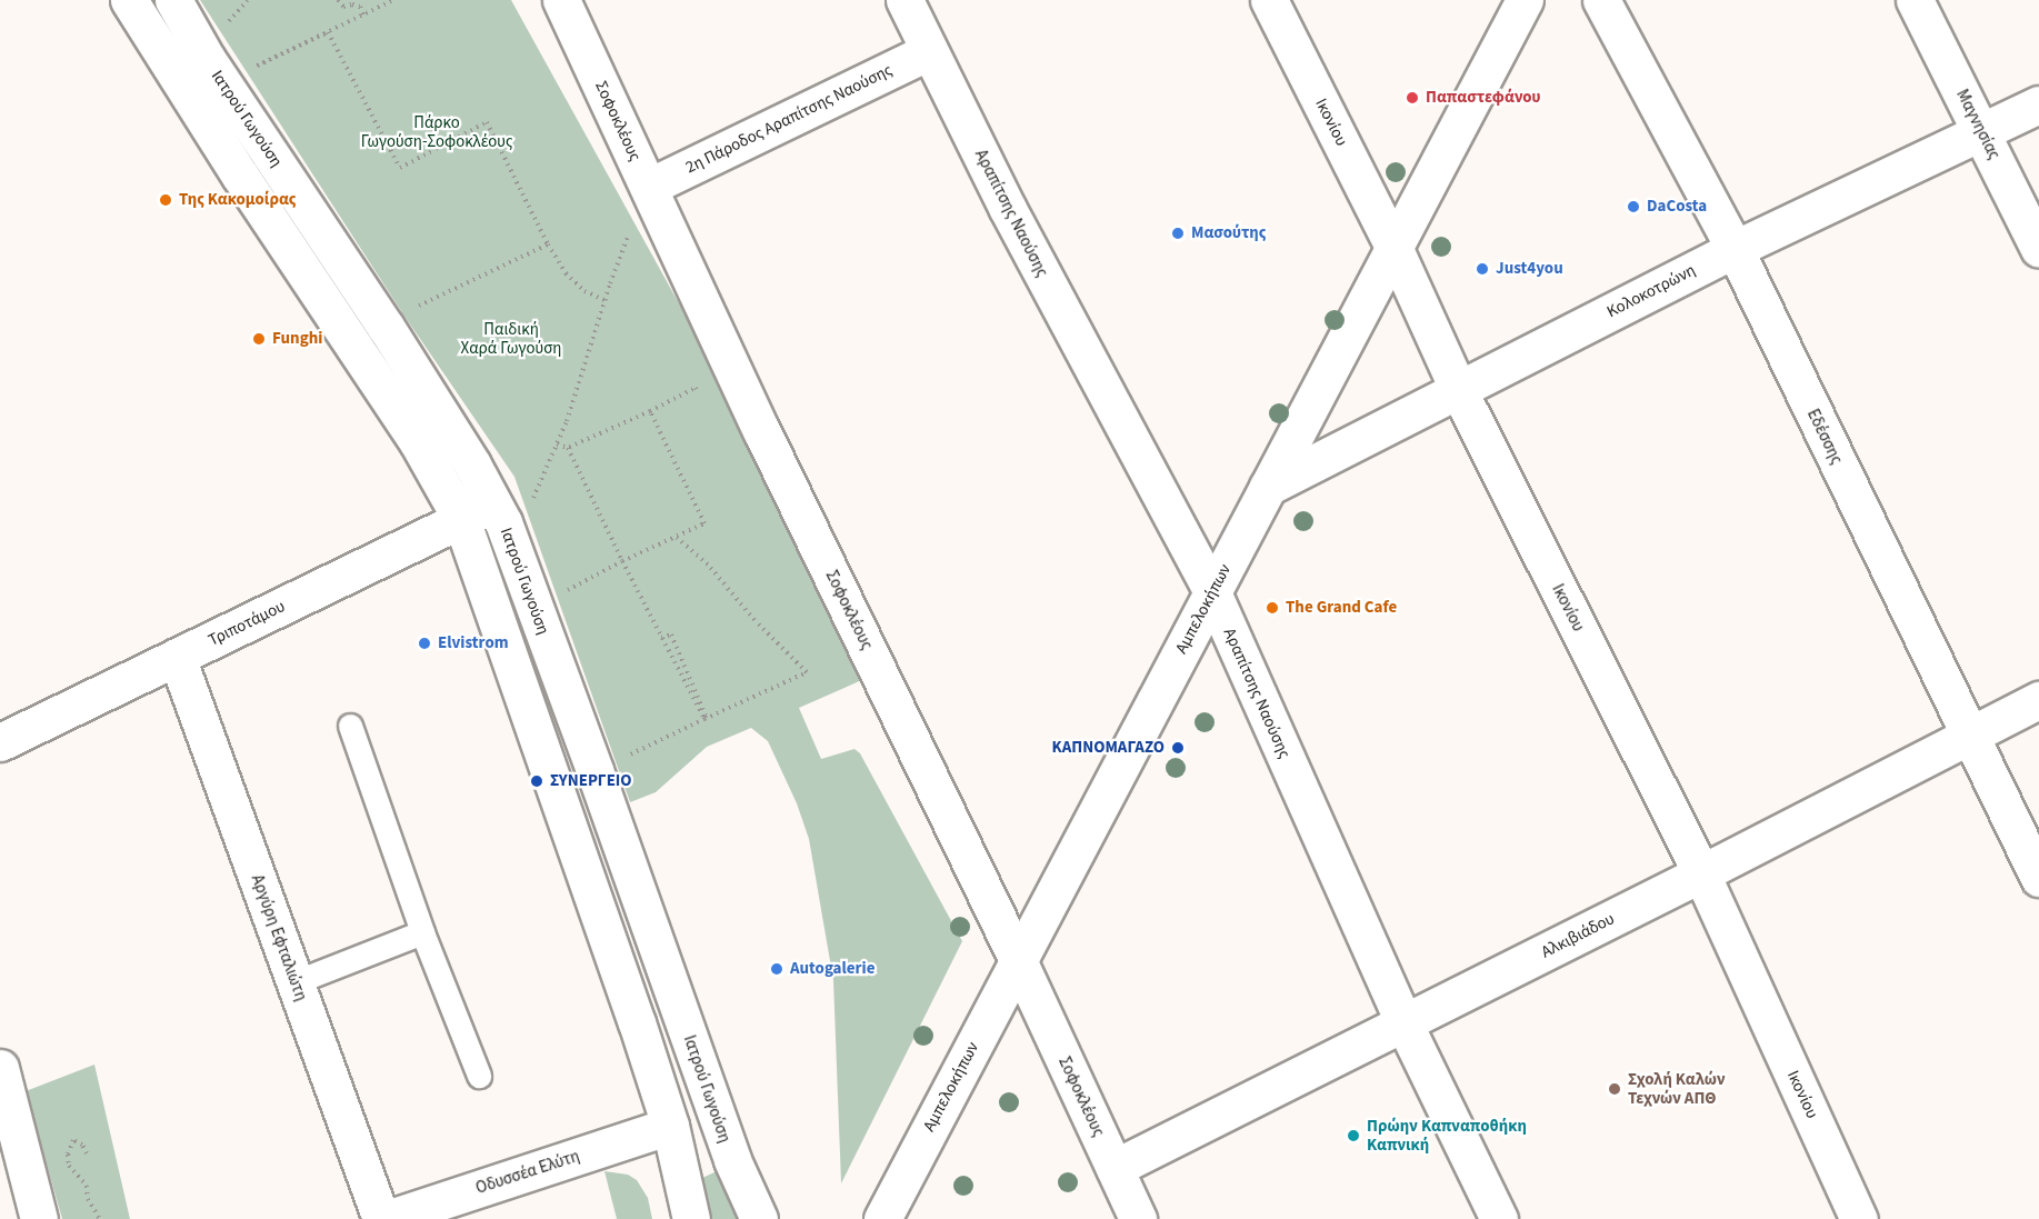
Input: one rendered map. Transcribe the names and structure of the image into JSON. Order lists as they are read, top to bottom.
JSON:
{
  "streets": {
    "street": [
      "Ιατρού Γωγούση",
      "2η Πάροδος Αραπίτσης Ναούσης",
      "Σοφοκλέους",
      "Ικονίου",
      "Μαγνησίας",
      "Αραπίτσης Ναούσης",
      "Κολοκοτρώνη",
      "Εδέσσης",
      "Αμπελοκήπων",
      "Τριποτάμου",
      "Αλκιβιάδου",
      "Αργύρη Εφταλιώτη",
      "Οδυσσέα Ελύτη"
    ]
  },
  "crossings": [
    ["Ιατρού Γωγούση", "Τριποτάμου"],
    ["Ιατρού Γωγούση", "Οδυσσέα Ελύτη"],
    ["2η Πάροδος Αραπίτσης Ναούσης", "Σοφοκλέους"],
    ["2η Πάροδος Αραπίτσης Ναούσης", "Αραπίτσης Ναούσης"],
    ["Σοφοκλέους", "Αμπελοκήπων"],
    ["Σοφοκλέους", "Αλκιβιάδου"],
    ["Ικονίου", "Κολοκοτρώνη"],
    ["Ικονίου", "Αμπελοκήπων"],
    ["Ικονίου", "Αλκιβιάδου"],
    ["Μαγνησίας", "Κολοκοτρώνη"],
    ["Αραπίτσης Ναούσης", "Αμπελοκήπων"],
    ["Αραπίτσης Ναούσης", "Αλκιβιάδου"],
    ["Κολοκοτρώνη", "Εδέσσης"],
    ["Κολοκοτρώνη", "Αμπελοκήπων"],
    ["Εδέσσης", "Αλκιβιάδου"],
    ["Τριποτάμου", "Αργύρη Εφταλιώτη"]
  ],
  "parks": ["Πάρκο Γωγούση-Σοφοκλέους", "Παιδική Χαρά Γωγούση"],
  "places": [
    "Παπαστεφάνου",
    "Της Κακομοίρας",
    "DaCosta",
    "Μασούτης",
    "Just4you",
    "Funghi",
    "The Grand Cafe",
    "Elvistrom",
    "ΚΑΠΝΟΜΑΓΑΖΟ",
    "ΣΥΝΕΡΓΕΙΟ",
    "Autogalerie",
    "Σχολή Καλών Τεχνών ΑΠΘ",
    "Πρώην Καπναποθήκη Καπνική"
  ]
}
